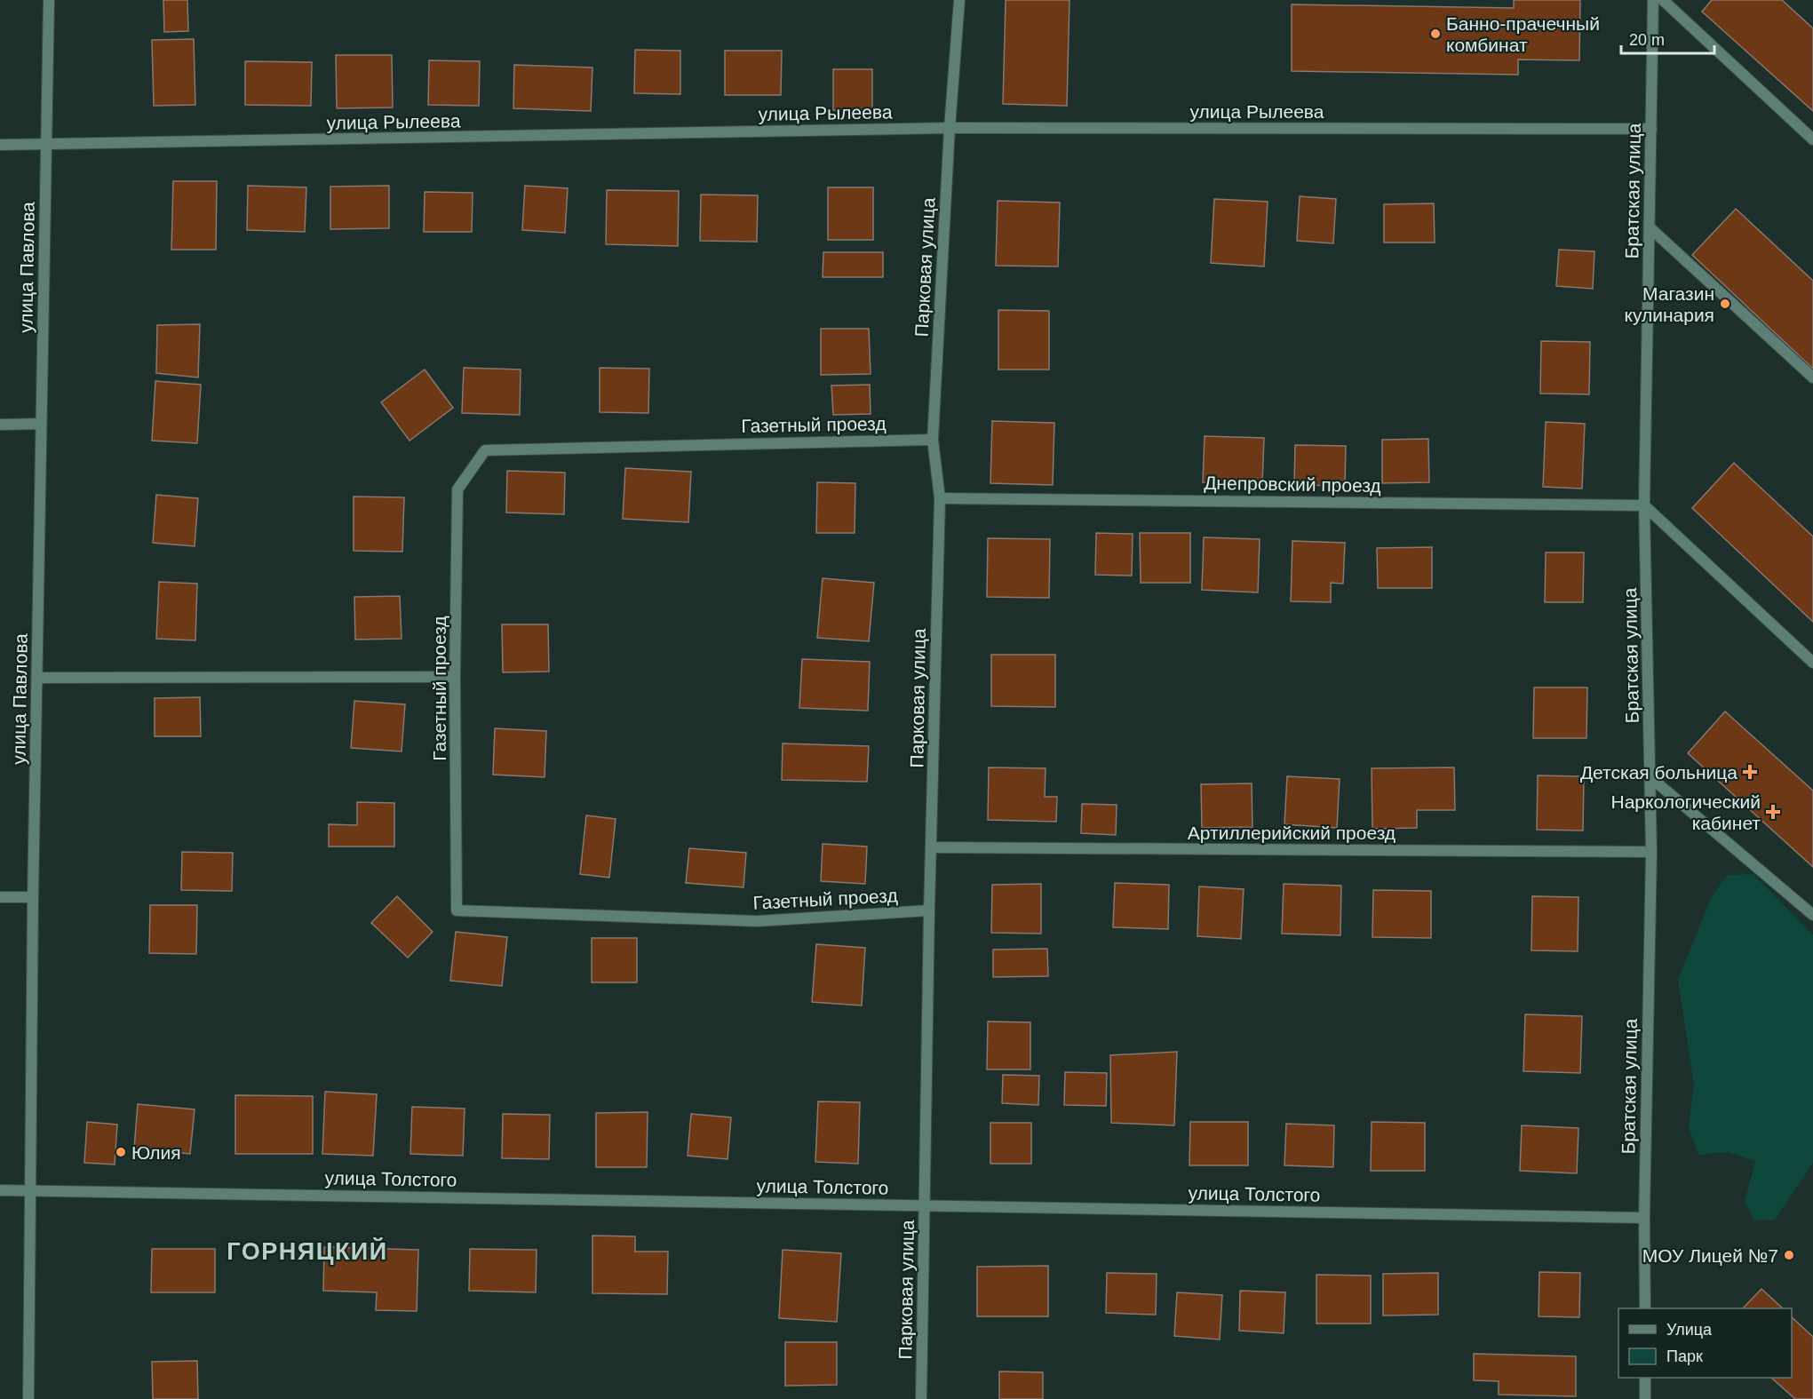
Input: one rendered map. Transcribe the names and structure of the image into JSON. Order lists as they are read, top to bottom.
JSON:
{
  "streets": {
    "street": [
      "улица Рылеева",
      "Братская улица",
      "улица Павлова",
      "Парковая улица",
      "Газетный проезд",
      "Днепровский проезд",
      "Артиллерийский проезд",
      "улица Толстого"
    ]
  },
  "crossings": [
    ["улица Рылеева", "Братская улица"],
    ["улица Рылеева", "улица Павлова"],
    ["улица Рылеева", "Парковая улица"],
    ["Братская улица", "Днепровский проезд"],
    ["Братская улица", "Артиллерийский проезд"],
    ["Братская улица", "улица Толстого"],
    ["улица Павлова", "улица Толстого"],
    ["Парковая улица", "Газетный проезд"],
    ["Парковая улица", "Днепровский проезд"],
    ["Парковая улица", "Артиллерийский проезд"],
    ["Парковая улица", "улица Толстого"]
  ],
  "districts": ["ГОРНЯЦКИЙ"],
  "places": {
    "other": [
      "Банно-прачечный комбинат",
      "Магазин кулинария",
      "Юлия",
      "МОУ Лицей №7"
    ],
    "health": ["Детская больница", "Наркологический кабинет"]
  },
  "legend": ["Улица", "Парк"],
  "scale_bar": "20 m"
}
